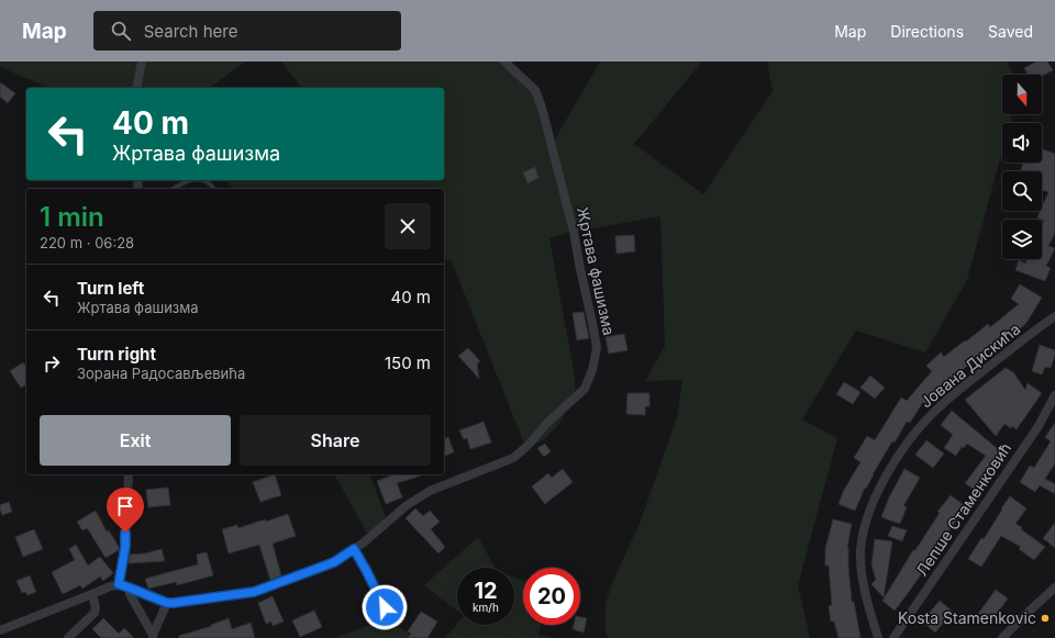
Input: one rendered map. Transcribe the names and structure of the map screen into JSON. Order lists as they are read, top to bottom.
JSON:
{
  "streets": {
    "street": ["Жртава фашизма", "Јована Дискића", "Лепше Стаменковић"]
  },
  "places": ["Kosta Stamenkovic"],
  "north": "bottom",
  "page": {
    "header": "Map",
    "search": "Search here",
    "nav": ["Map", "Directions", "Saved"],
    "turn": ["40 m", "Жртава фашизма"],
    "heading": ["1 min", "220 m · 06:28"],
    "list": [
      {
        "name": "Turn left",
        "note": "Жртава фашизма",
        "value": "40 m"
      },
      {
        "name": "Turn right",
        "note": "Зорана Радосављевића",
        "value": "150 m"
      }
    ],
    "buttons": ["Exit", "Share"],
    "speed": "12 km/h",
    "limit": "20"
  }
}
